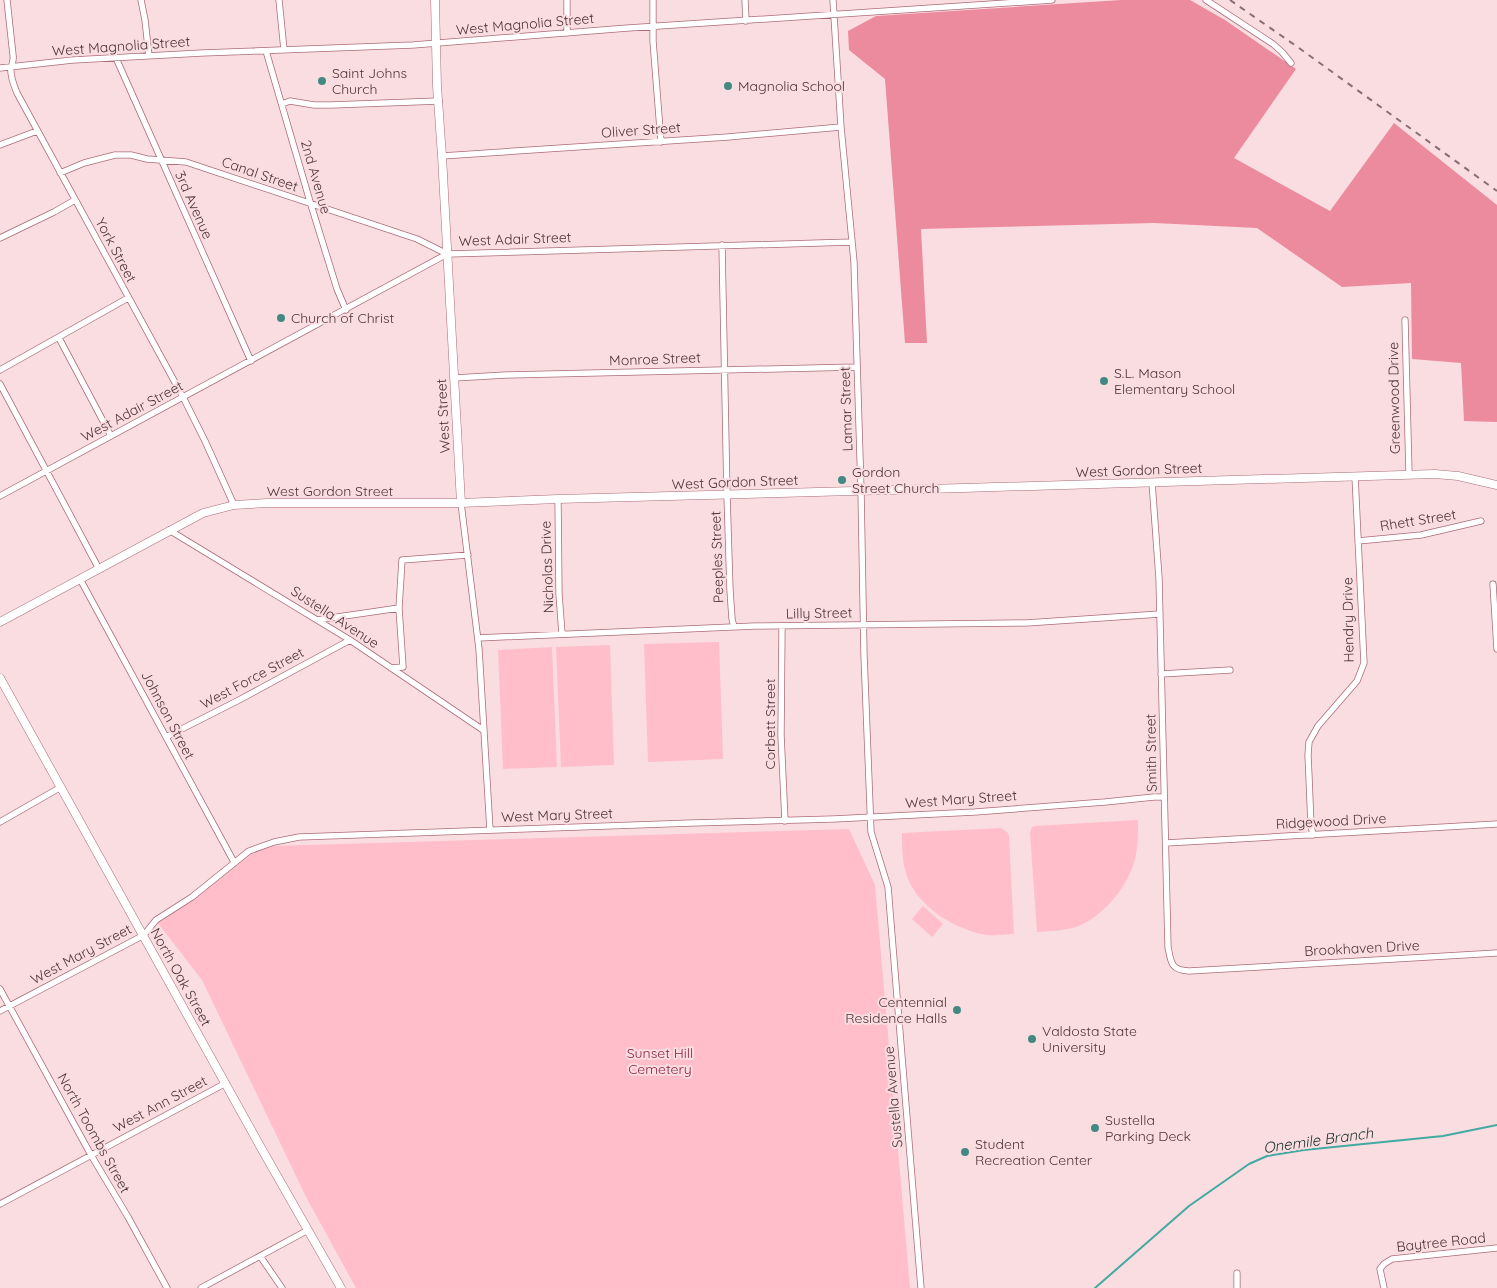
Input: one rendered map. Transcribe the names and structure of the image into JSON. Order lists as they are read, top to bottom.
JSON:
{
  "streets": {
    "street": [
      "West Magnolia Street",
      "Oliver Street",
      "Canal Street",
      "2nd Avenue",
      "3rd Avenue",
      "West Adair Street",
      "York Street",
      "Monroe Street",
      "Greenwood Drive",
      "Lamar Street",
      "West Street",
      "West Gordon Street",
      "Rhett Street",
      "Peeples Street",
      "Nicholas Drive",
      "Lilly Street",
      "Sustella Avenue",
      "Hendry Drive",
      "West Force Street",
      "Johnson Street",
      "Corbett Street",
      "Smith Street",
      "West Mary Street",
      "Ridgewood Drive",
      "Brookhaven Drive",
      "North Oak Street",
      "West Ann Street",
      "North Toombs Street",
      "Baytree Road"
    ]
  },
  "crossings": [
    ["West Magnolia Street", "2nd Avenue"],
    ["West Magnolia Street", "3rd Avenue"],
    ["West Magnolia Street", "York Street"],
    ["West Magnolia Street", "Lamar Street"],
    ["West Magnolia Street", "West Street"],
    ["Oliver Street", "Lamar Street"],
    ["Oliver Street", "West Street"],
    ["Canal Street", "2nd Avenue"],
    ["Canal Street", "3rd Avenue"],
    ["Canal Street", "West Adair Street"],
    ["Canal Street", "York Street"],
    ["Canal Street", "West Street"],
    ["2nd Avenue", "West Adair Street"],
    ["3rd Avenue", "West Adair Street"],
    ["West Adair Street", "York Street"],
    ["West Adair Street", "Lamar Street"],
    ["West Adair Street", "West Street"],
    ["West Adair Street", "Peeples Street"],
    ["York Street", "West Gordon Street"],
    ["Monroe Street", "Lamar Street"],
    ["Monroe Street", "West Street"],
    ["Monroe Street", "Peeples Street"],
    ["Greenwood Drive", "West Gordon Street"],
    ["Lamar Street", "West Gordon Street"],
    ["Lamar Street", "Lilly Street"],
    ["Lamar Street", "Sustella Avenue"],
    ["Lamar Street", "West Mary Street"],
    ["West Street", "West Gordon Street"],
    ["West Street", "Lilly Street"],
    ["West Street", "Sustella Avenue"],
    ["West Street", "West Mary Street"],
    ["West Gordon Street", "Peeples Street"],
    ["West Gordon Street", "Nicholas Drive"],
    ["West Gordon Street", "Sustella Avenue"],
    ["West Gordon Street", "Hendry Drive"],
    ["West Gordon Street", "Johnson Street"],
    ["West Gordon Street", "Smith Street"],
    ["Rhett Street", "Hendry Drive"],
    ["Peeples Street", "Lilly Street"],
    ["Nicholas Drive", "Lilly Street"],
    ["Lilly Street", "Corbett Street"],
    ["Lilly Street", "Smith Street"],
    ["Sustella Avenue", "West Force Street"],
    ["Sustella Avenue", "West Mary Street"],
    ["Hendry Drive", "Ridgewood Drive"],
    ["West Force Street", "Johnson Street"],
    ["Johnson Street", "West Mary Street"],
    ["Corbett Street", "West Mary Street"],
    ["Smith Street", "West Mary Street"],
    ["Smith Street", "Ridgewood Drive"],
    ["Smith Street", "Brookhaven Drive"],
    ["West Mary Street", "North Oak Street"],
    ["West Mary Street", "North Toombs Street"],
    ["North Oak Street", "West Ann Street"],
    ["West Ann Street", "North Toombs Street"]
  ],
  "water": ["Onemile Branch"],
  "parks": ["Sunset Hill Cemetery"],
  "places": [
    "Saint Johns Church",
    "Magnolia School",
    "Church of Christ",
    "S.L. Mason Elementary School",
    "Gordon Street Church",
    "Centennial Residence Halls",
    "Valdosta State University",
    "Sustella Parking Deck",
    "Student Recreation Center"
  ]
}
